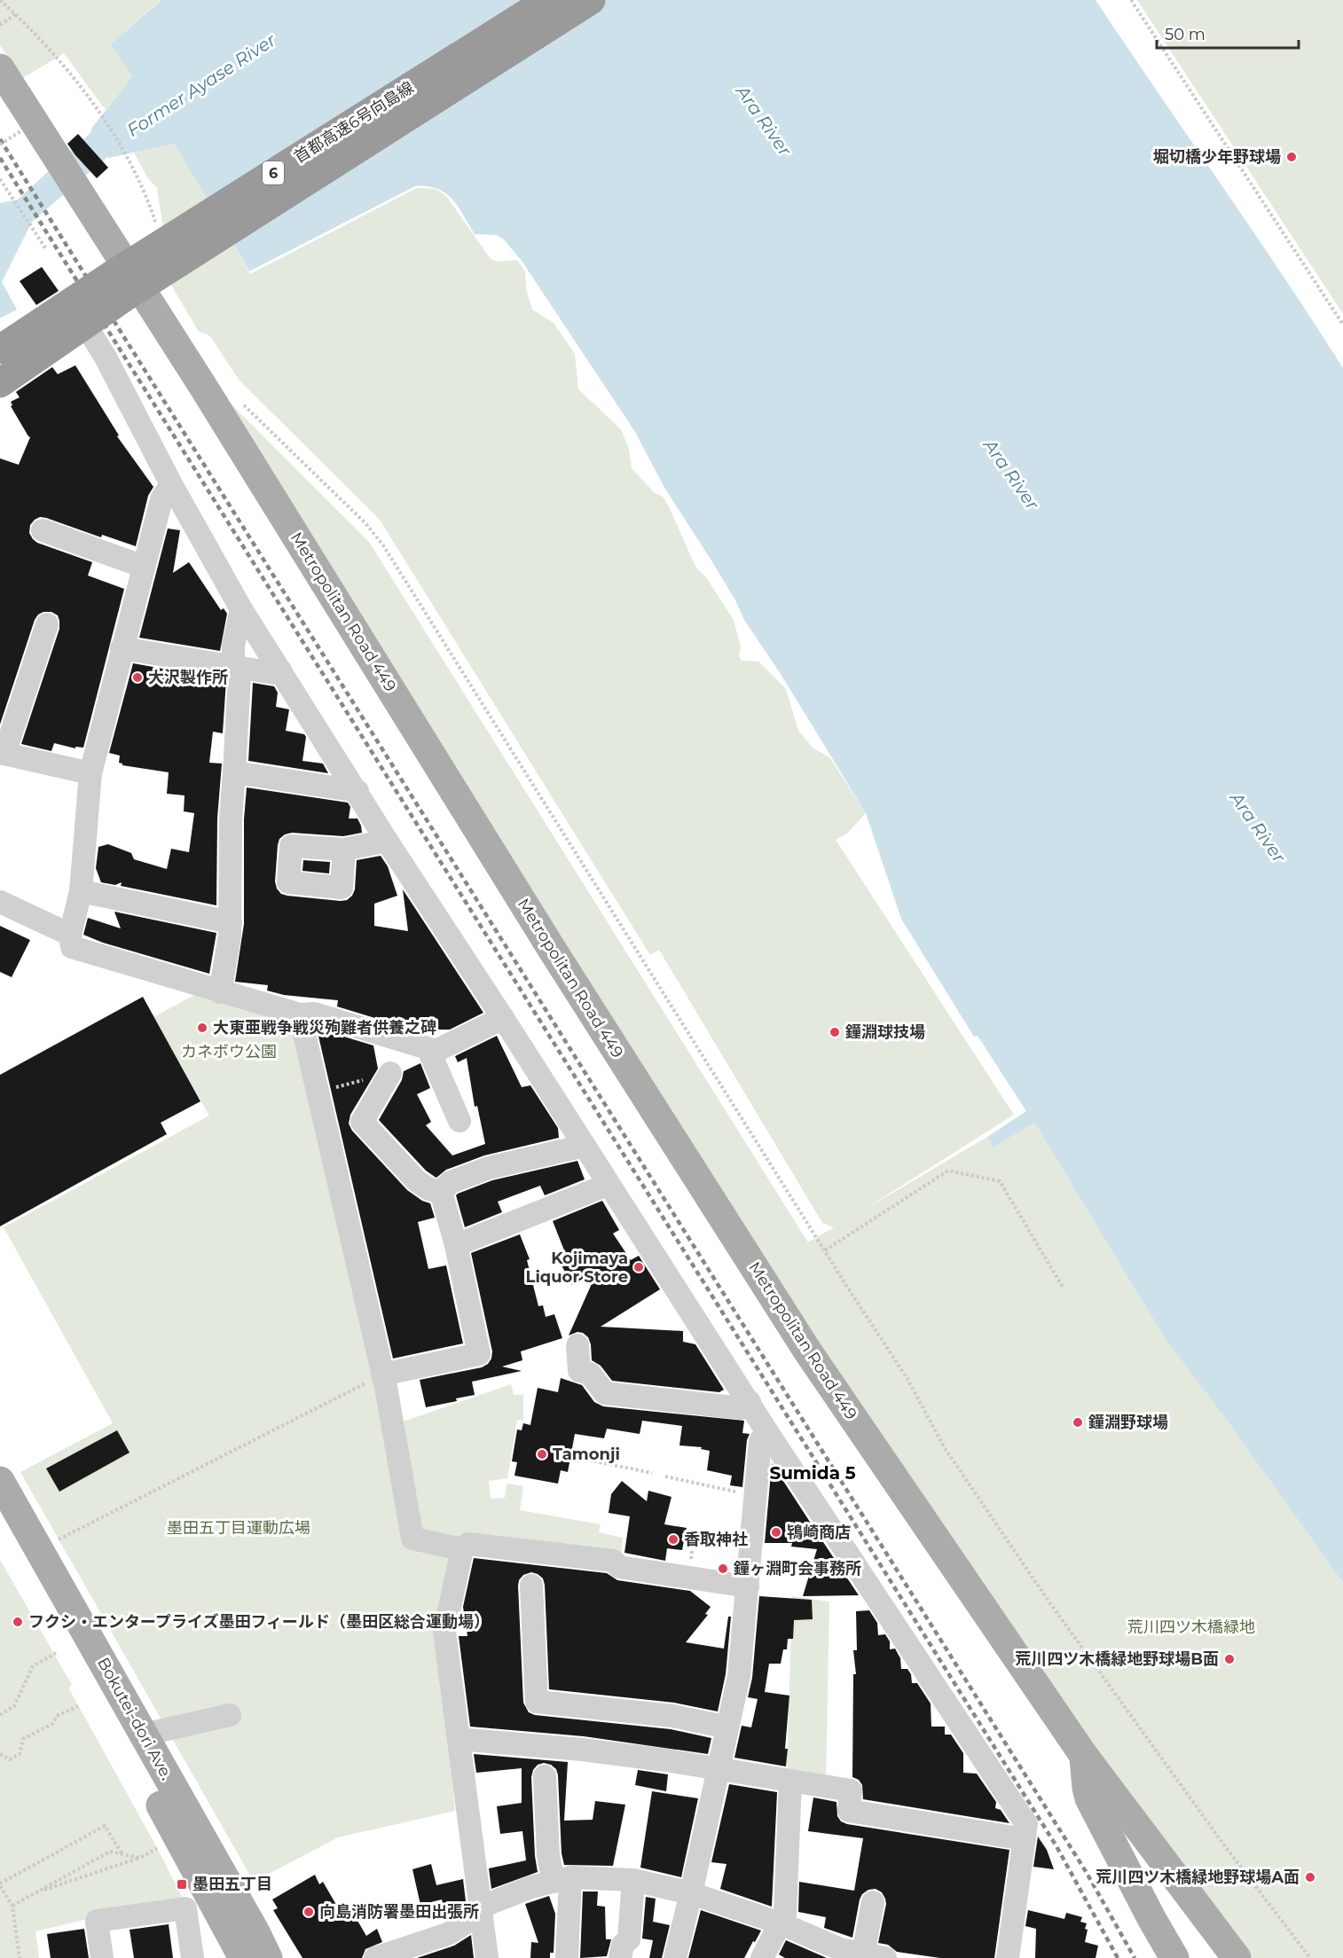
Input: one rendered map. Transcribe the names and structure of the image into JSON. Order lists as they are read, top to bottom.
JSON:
{
  "streets": {
    "highway": ["首都高速6号向島線", "6"],
    "main road": ["Metropolitan Road 449", "Bokutei-dori Ave."]
  },
  "districts": ["Sumida 5"],
  "water": ["Former Ayase River", "Ara River"],
  "parks": ["カネボウ公園", "墨田五丁目運動広場", "荒川四ツ木橋緑地"],
  "places": {
    "other": [
      "堀切橋少年野球場",
      "大沢製作所",
      "大東亜戦争戦災殉難者供養之碑",
      "鐘淵球技場",
      "Kojimaya Liquor Store",
      "鐘淵野球場",
      "Tamonji",
      "鴇崎商店",
      "香取神社",
      "鐘ヶ淵町会事務所",
      "フクシ・エンタープライズ墨田フィールド（墨田区総合運動場）",
      "荒川四ツ木橋緑地野球場B面",
      "荒川四ツ木橋緑地野球場A面",
      "向島消防署墨田出張所"
    ],
    "transit": ["墨田五丁目"]
  },
  "scale_bar": "50 m"
}
